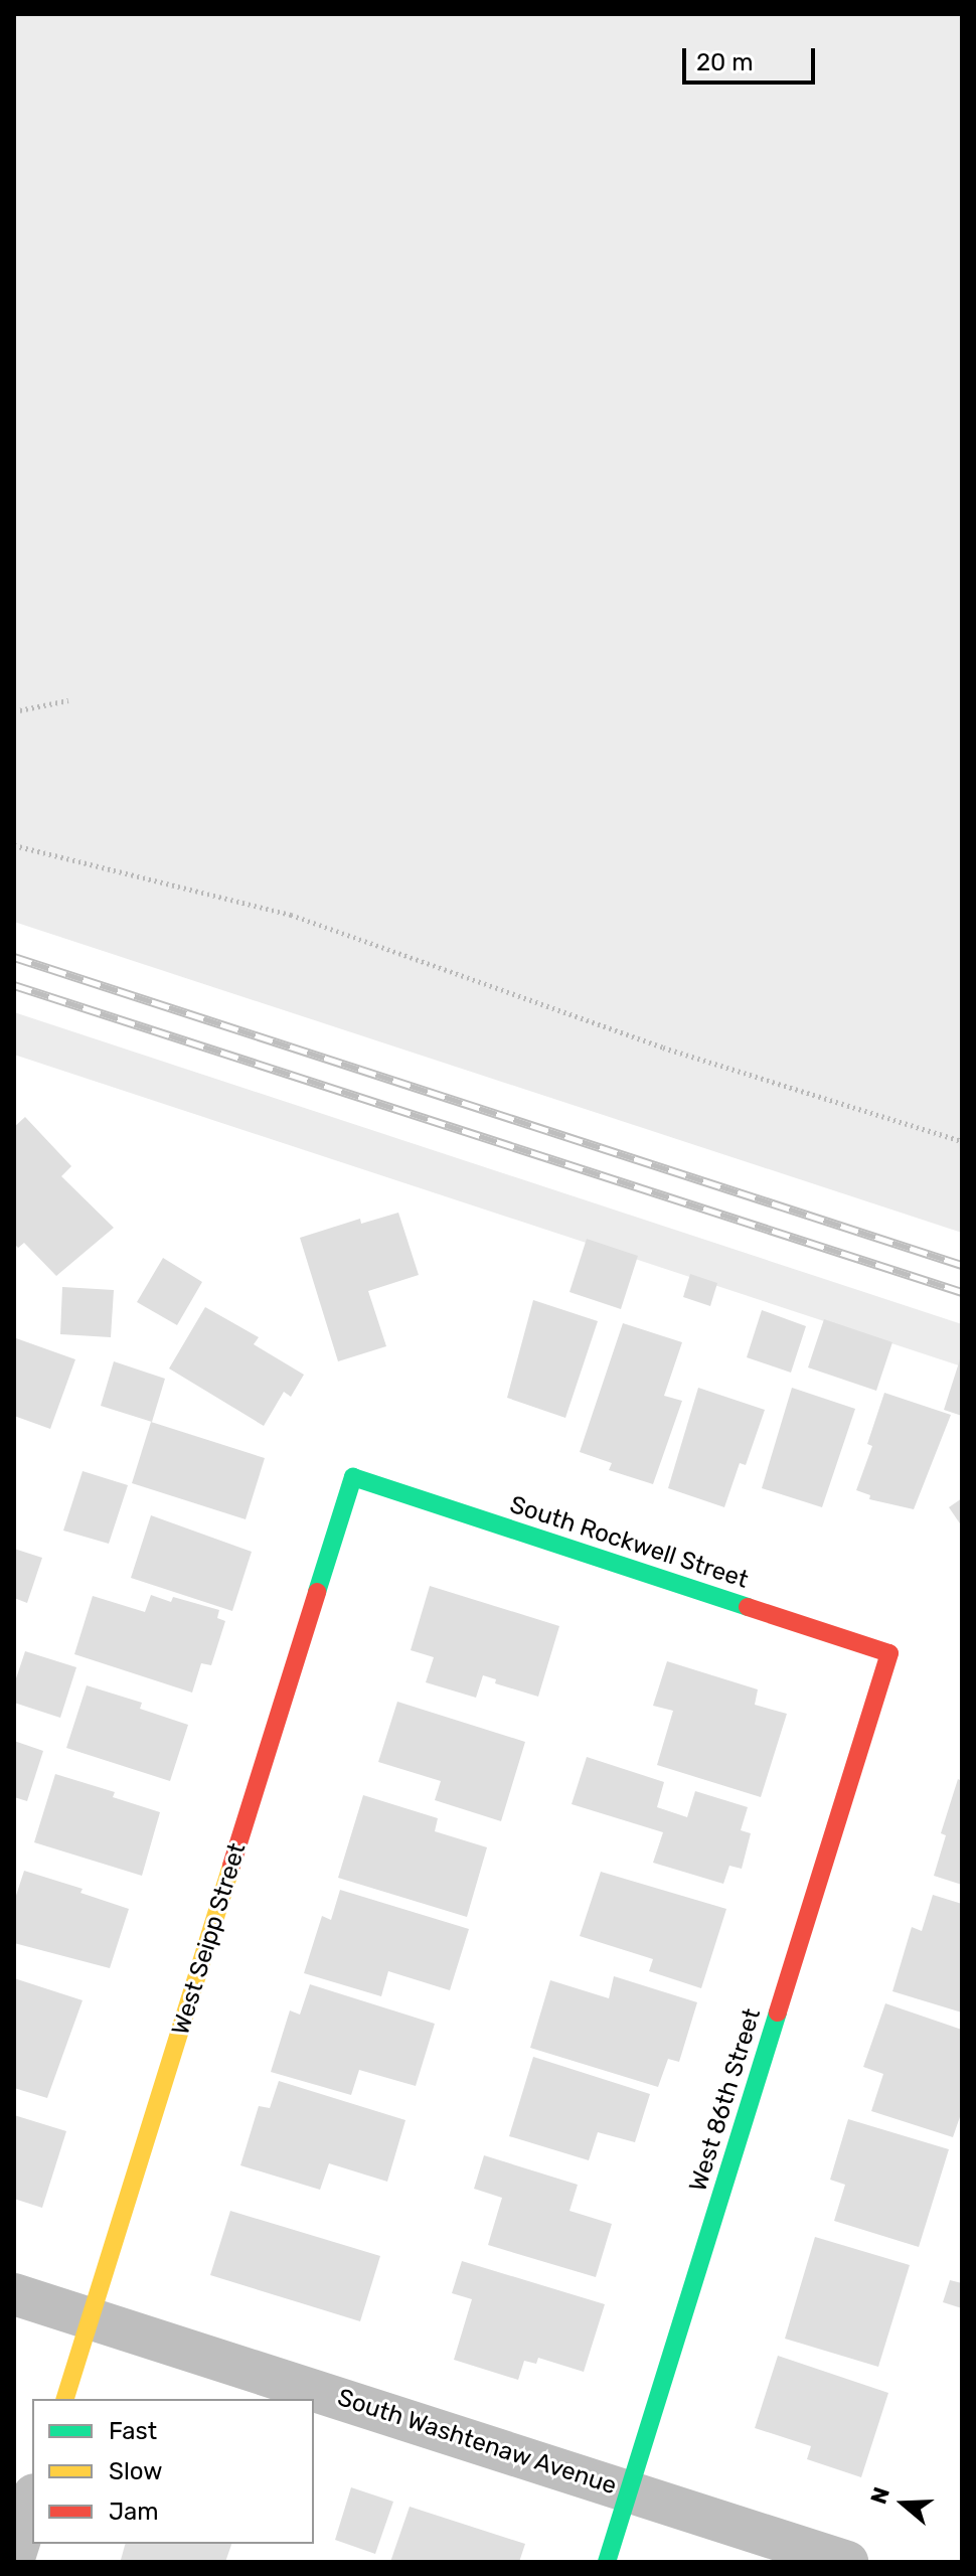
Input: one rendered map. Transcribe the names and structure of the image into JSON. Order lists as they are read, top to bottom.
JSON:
{
  "streets": {
    "street": [
      "South Rockwell Street",
      "West Seipp Street",
      "West 86th Street",
      "South Washtenaw Avenue"
    ]
  },
  "crossings": [
    ["South Rockwell Street", "West Seipp Street"],
    ["South Rockwell Street", "West 86th Street"],
    ["West Seipp Street", "South Washtenaw Avenue"],
    ["West 86th Street", "South Washtenaw Avenue"]
  ],
  "legend": ["Fast", "Slow", "Jam"],
  "scale_bar": "20 m",
  "north": "left"
}
